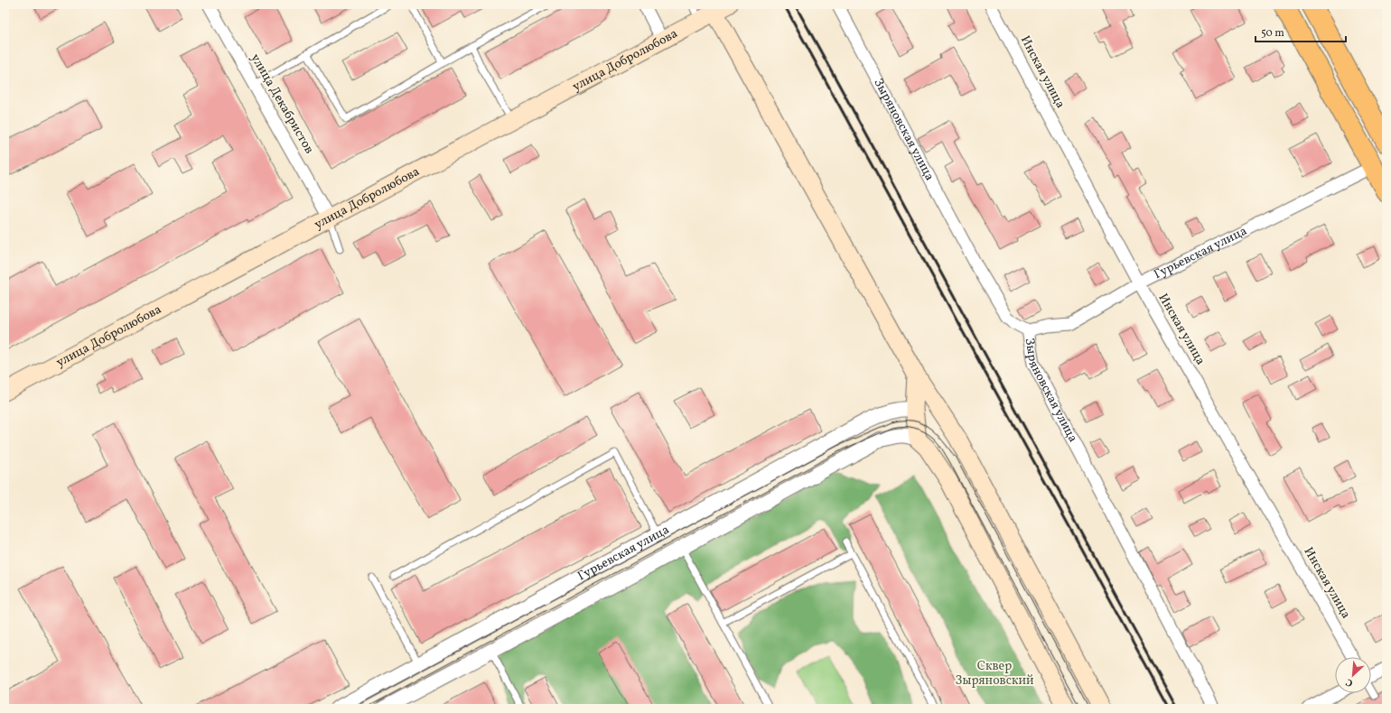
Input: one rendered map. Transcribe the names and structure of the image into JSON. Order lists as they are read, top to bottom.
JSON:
{
  "streets": {
    "main road": ["улица Добролюбова"],
    "street": [
      "Инская улица",
      "улица Декабристов",
      "Зыряновская улица",
      "Гурьевская улица"
    ]
  },
  "crossings": [
    ["улица Добролюбова", "улица Декабристов"],
    ["Инская улица", "Гурьевская улица"],
    ["Зыряновская улица", "Гурьевская улица"]
  ],
  "parks": ["Cквер Зыряновский"],
  "scale_bar": "50 m",
  "north": "bottom left"
}
